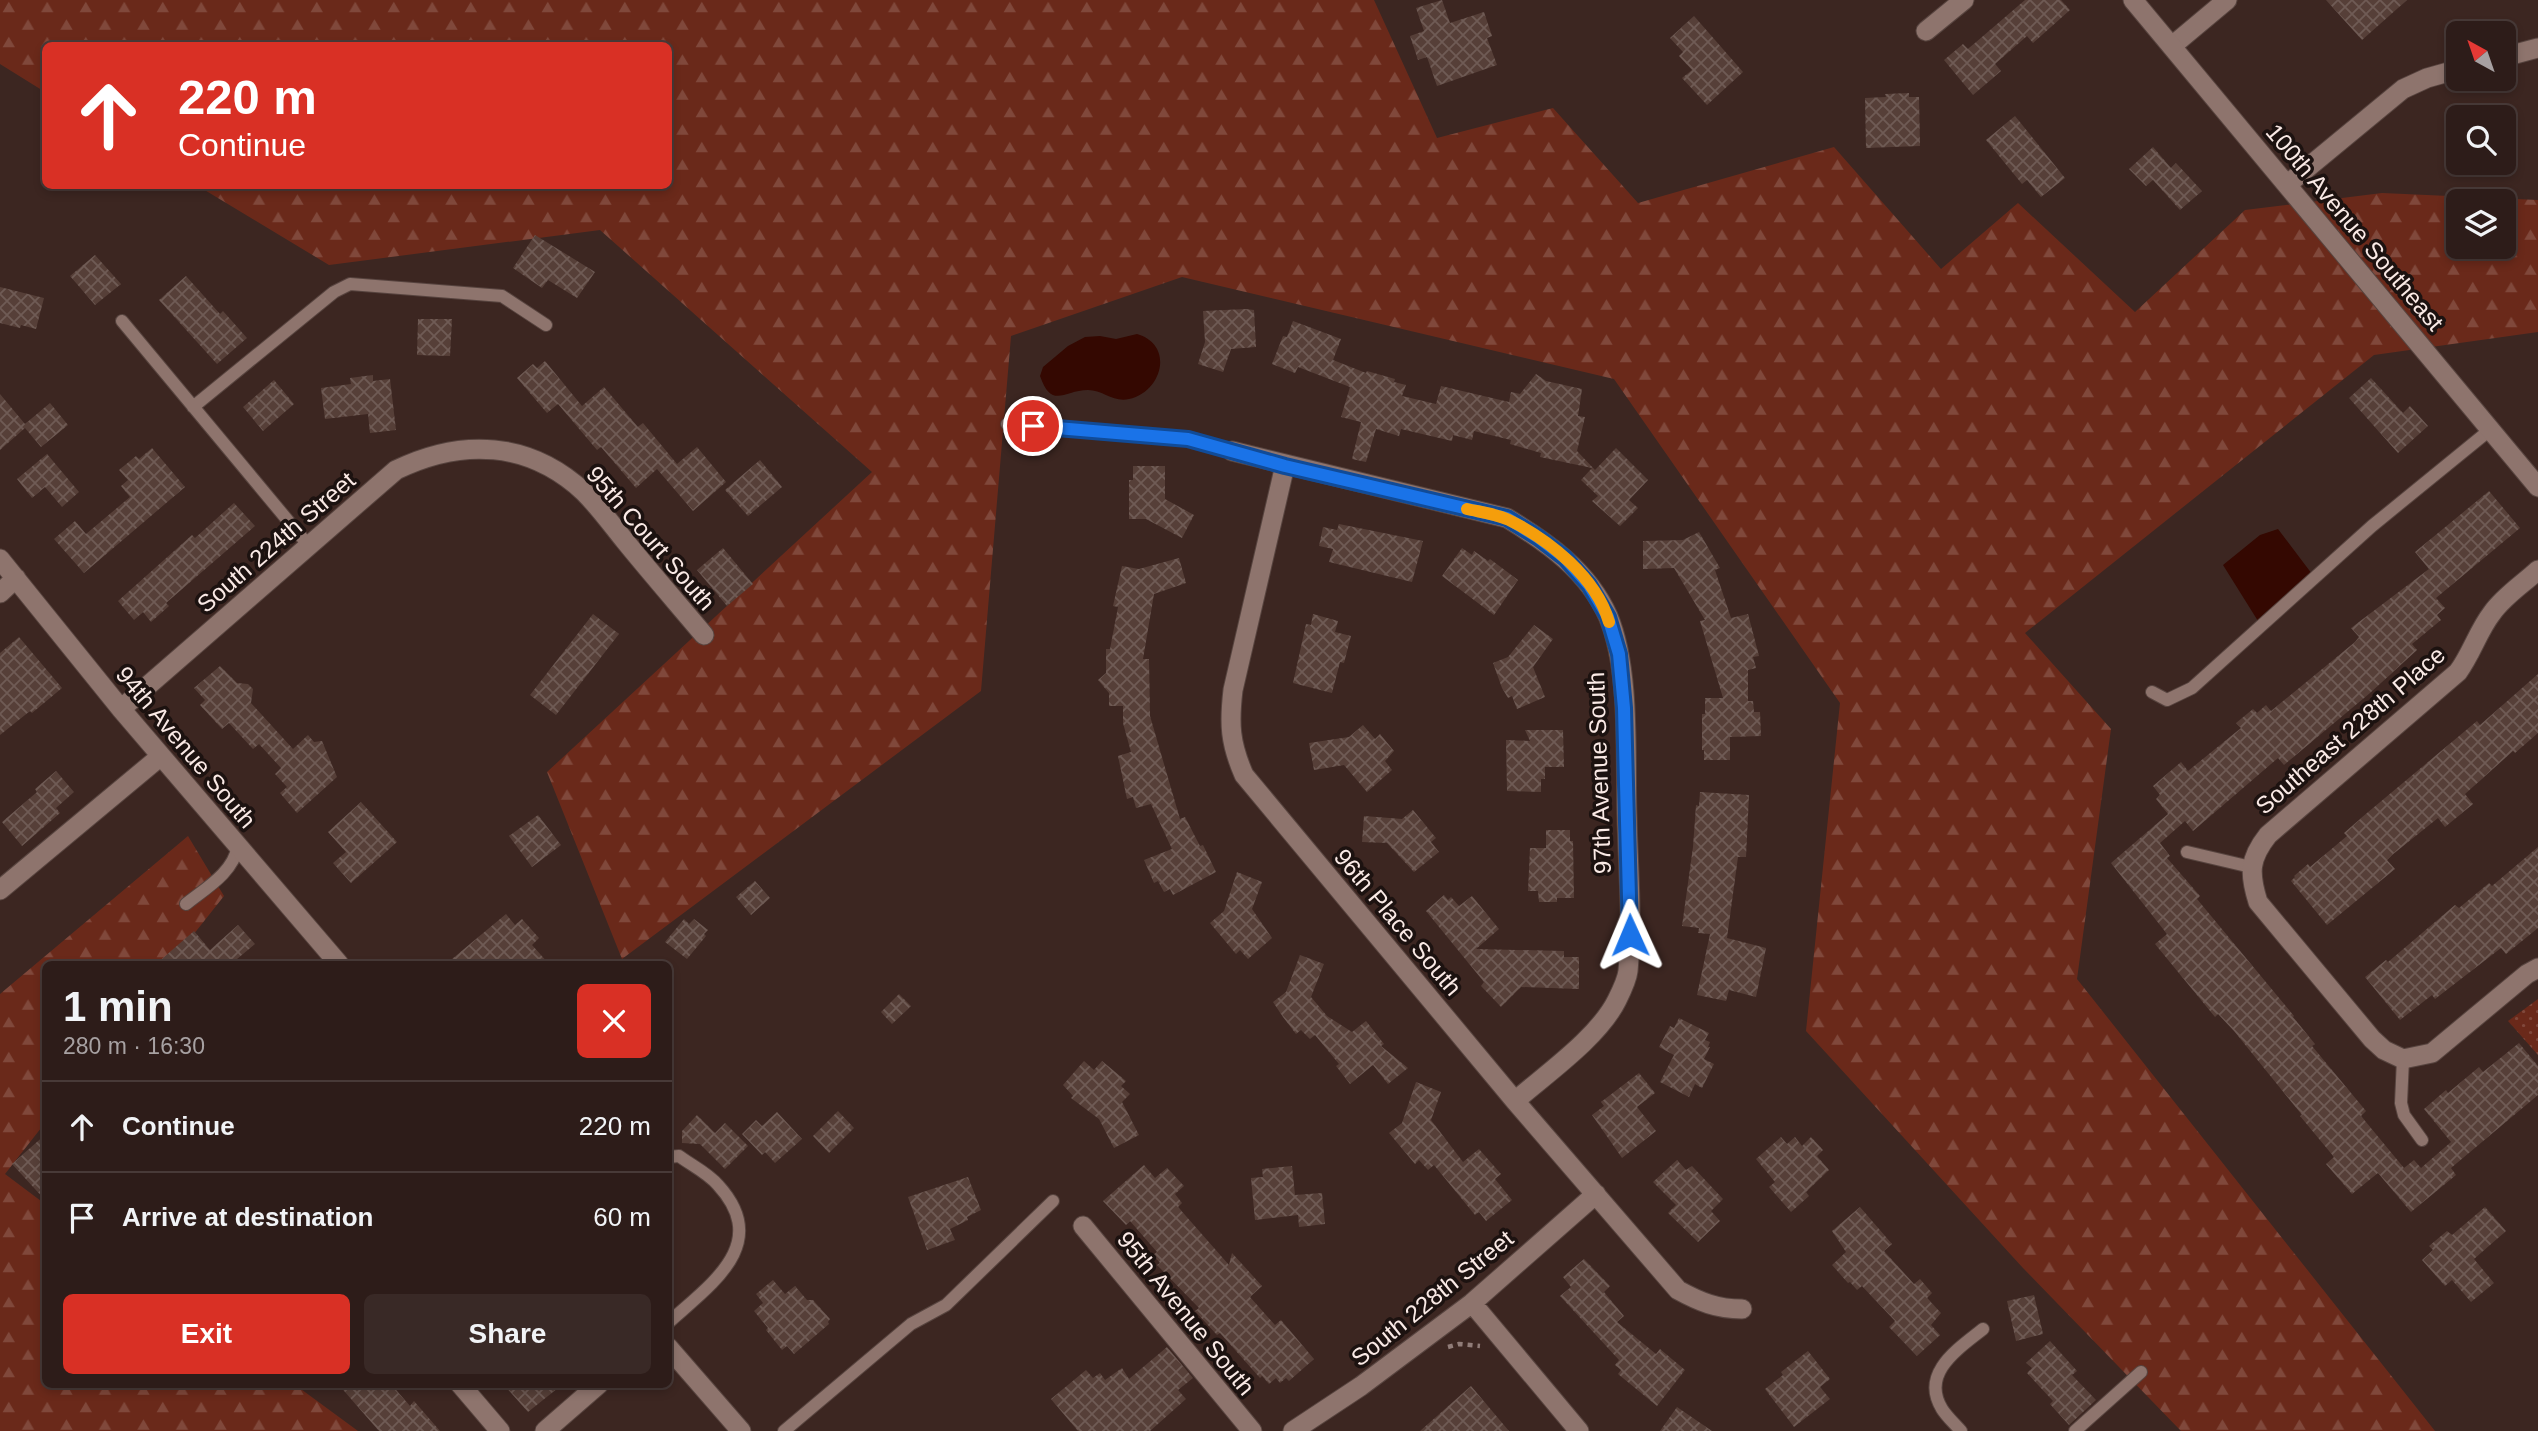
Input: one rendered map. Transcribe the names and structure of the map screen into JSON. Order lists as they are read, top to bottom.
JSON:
{
  "streets": {
    "street": [
      "100th Avenue Southeast",
      "95th Court South",
      "South 224th Street",
      "Southeast 228th Place",
      "94th Avenue South",
      "97th Avenue South",
      "96th Place South",
      "South 228th Street",
      "95th Avenue South"
    ]
  },
  "crossings": [
    ["95th Court South", "South 224th Street"],
    ["South 224th Street", "94th Avenue South"],
    ["97th Avenue South", "96th Place South"],
    ["96th Place South", "South 228th Street"]
  ],
  "north": "top left",
  "page": {
    "turn": ["220 m", "Continue"],
    "heading": ["1 min", "280 m · 16:30"],
    "list": [
      {
        "name": "Continue",
        "value": "220 m"
      },
      {
        "name": "Arrive at destination",
        "value": "60 m"
      }
    ],
    "buttons": ["Exit", "Share"]
  }
}
